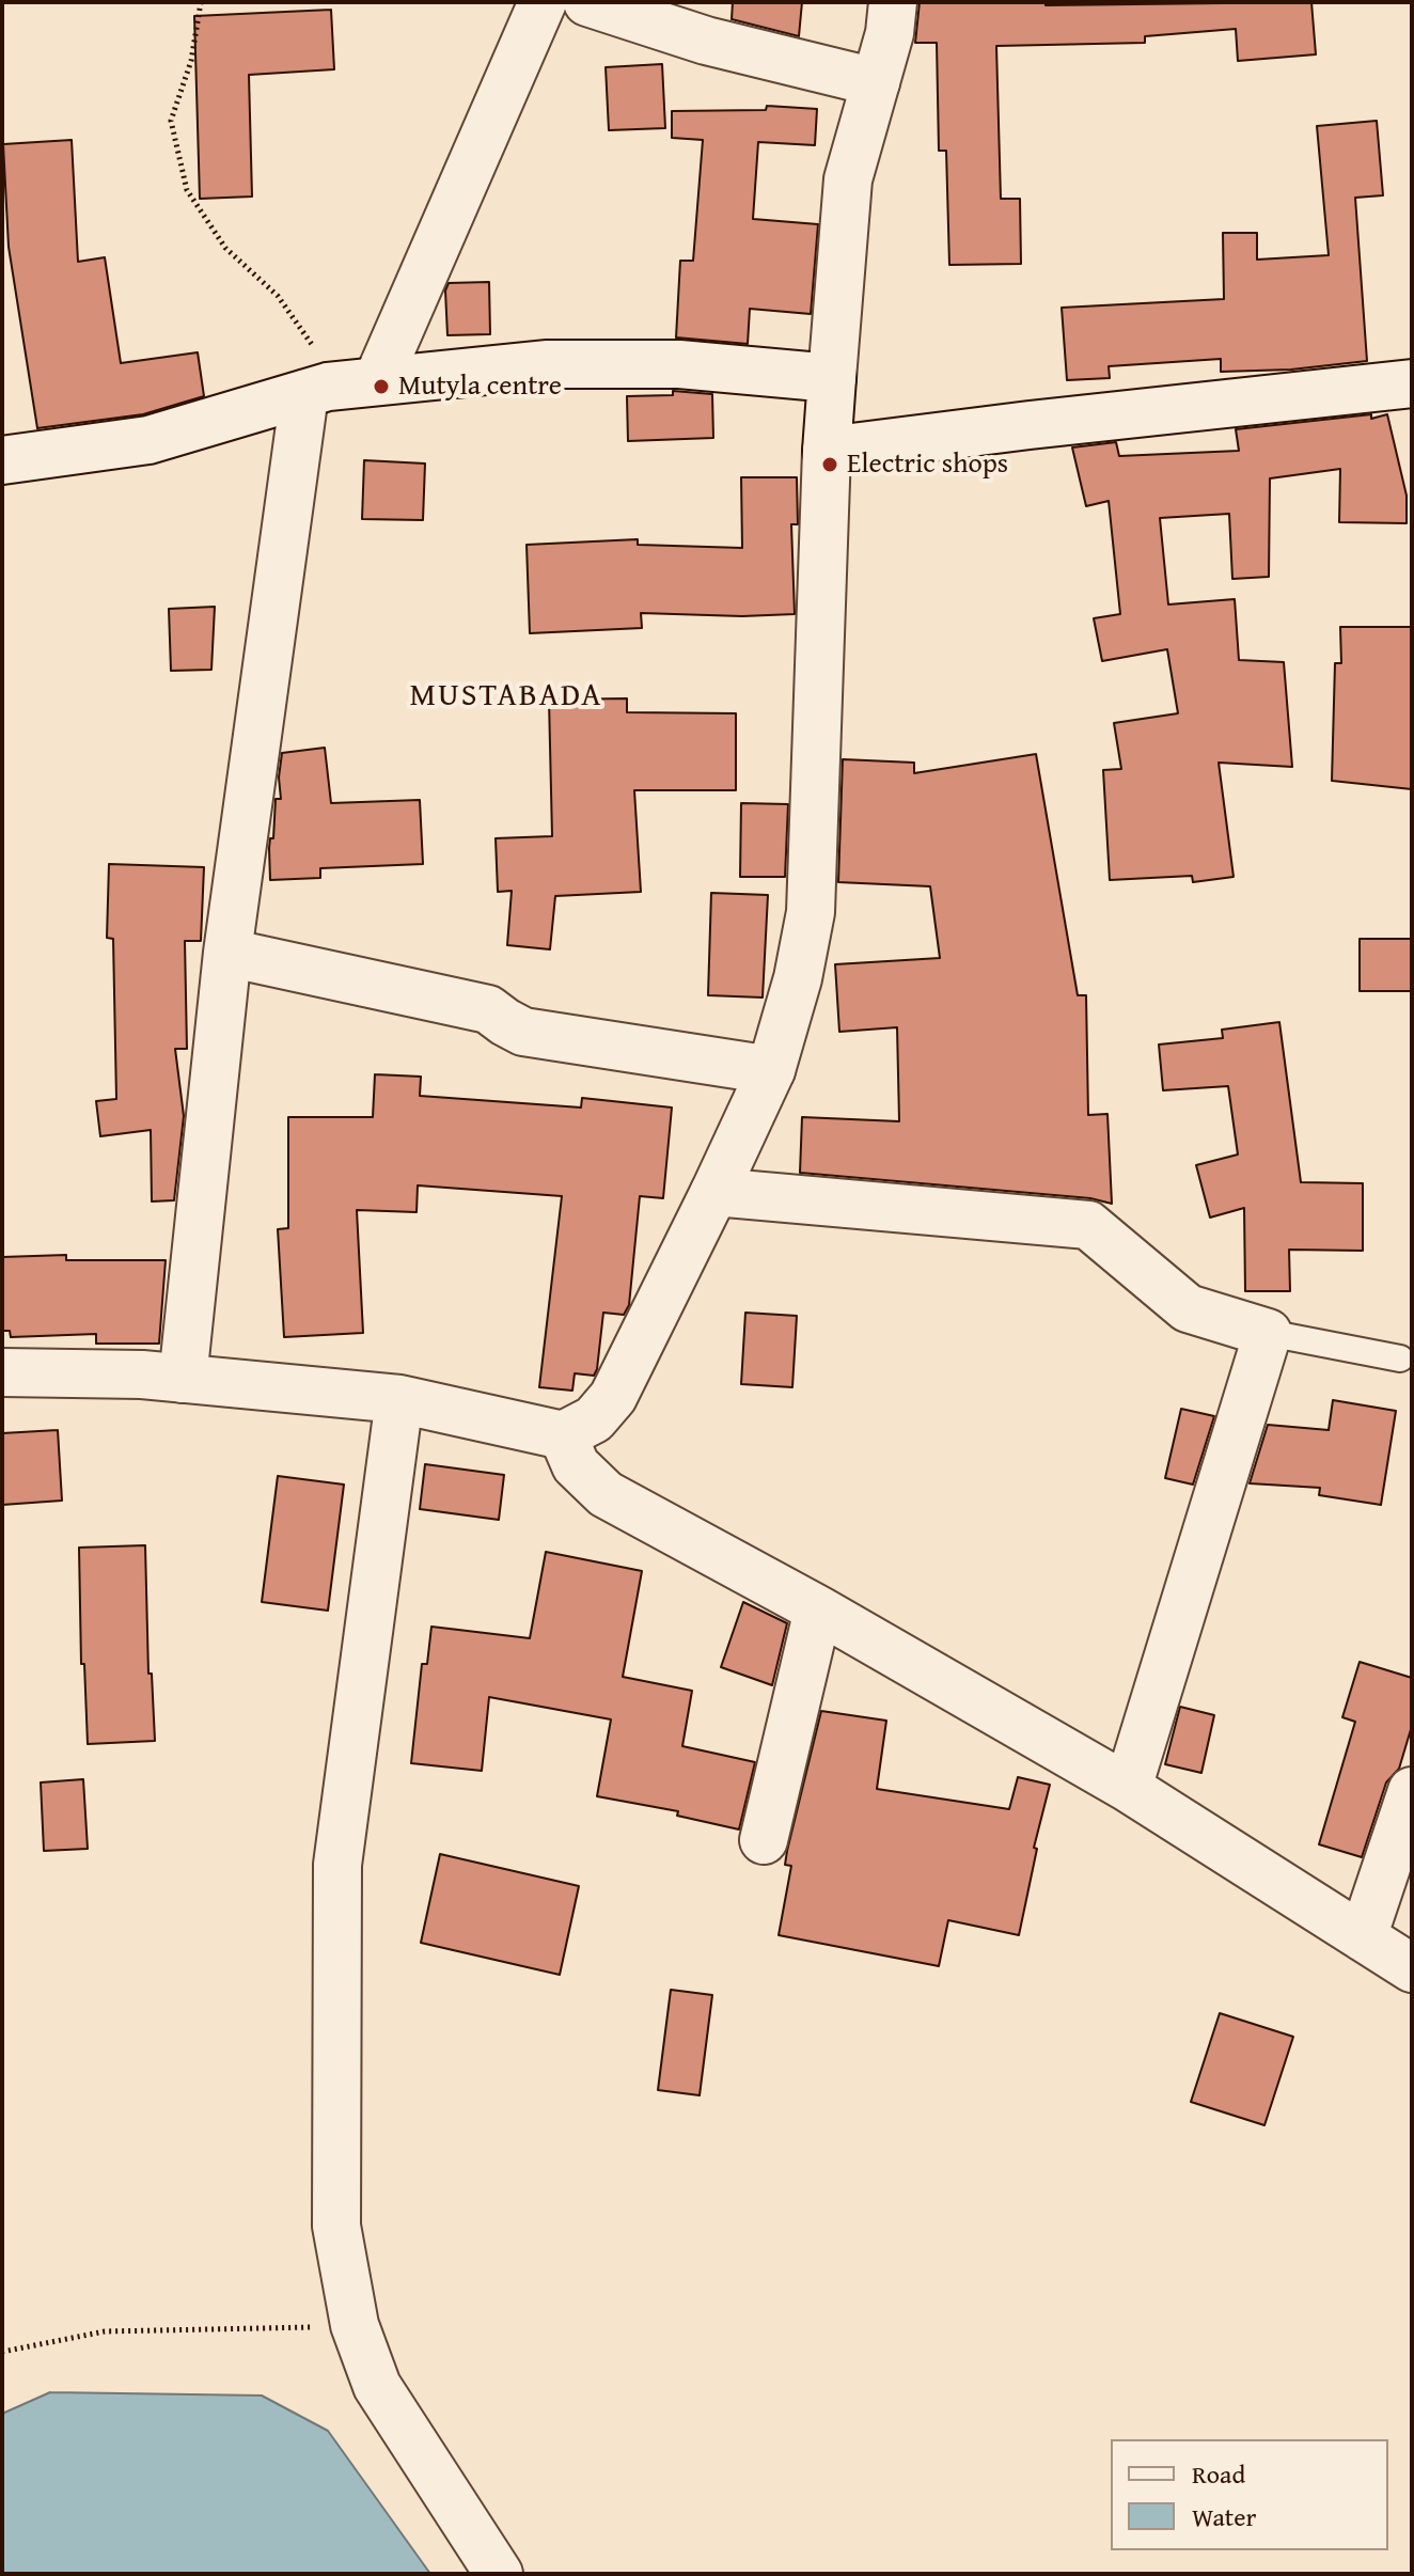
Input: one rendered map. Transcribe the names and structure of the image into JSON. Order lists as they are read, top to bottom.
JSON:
{
  "districts": ["MUSTABADA"],
  "places": ["Mutyla centre", "Electric shops"],
  "legend": ["Road", "Water"]
}
